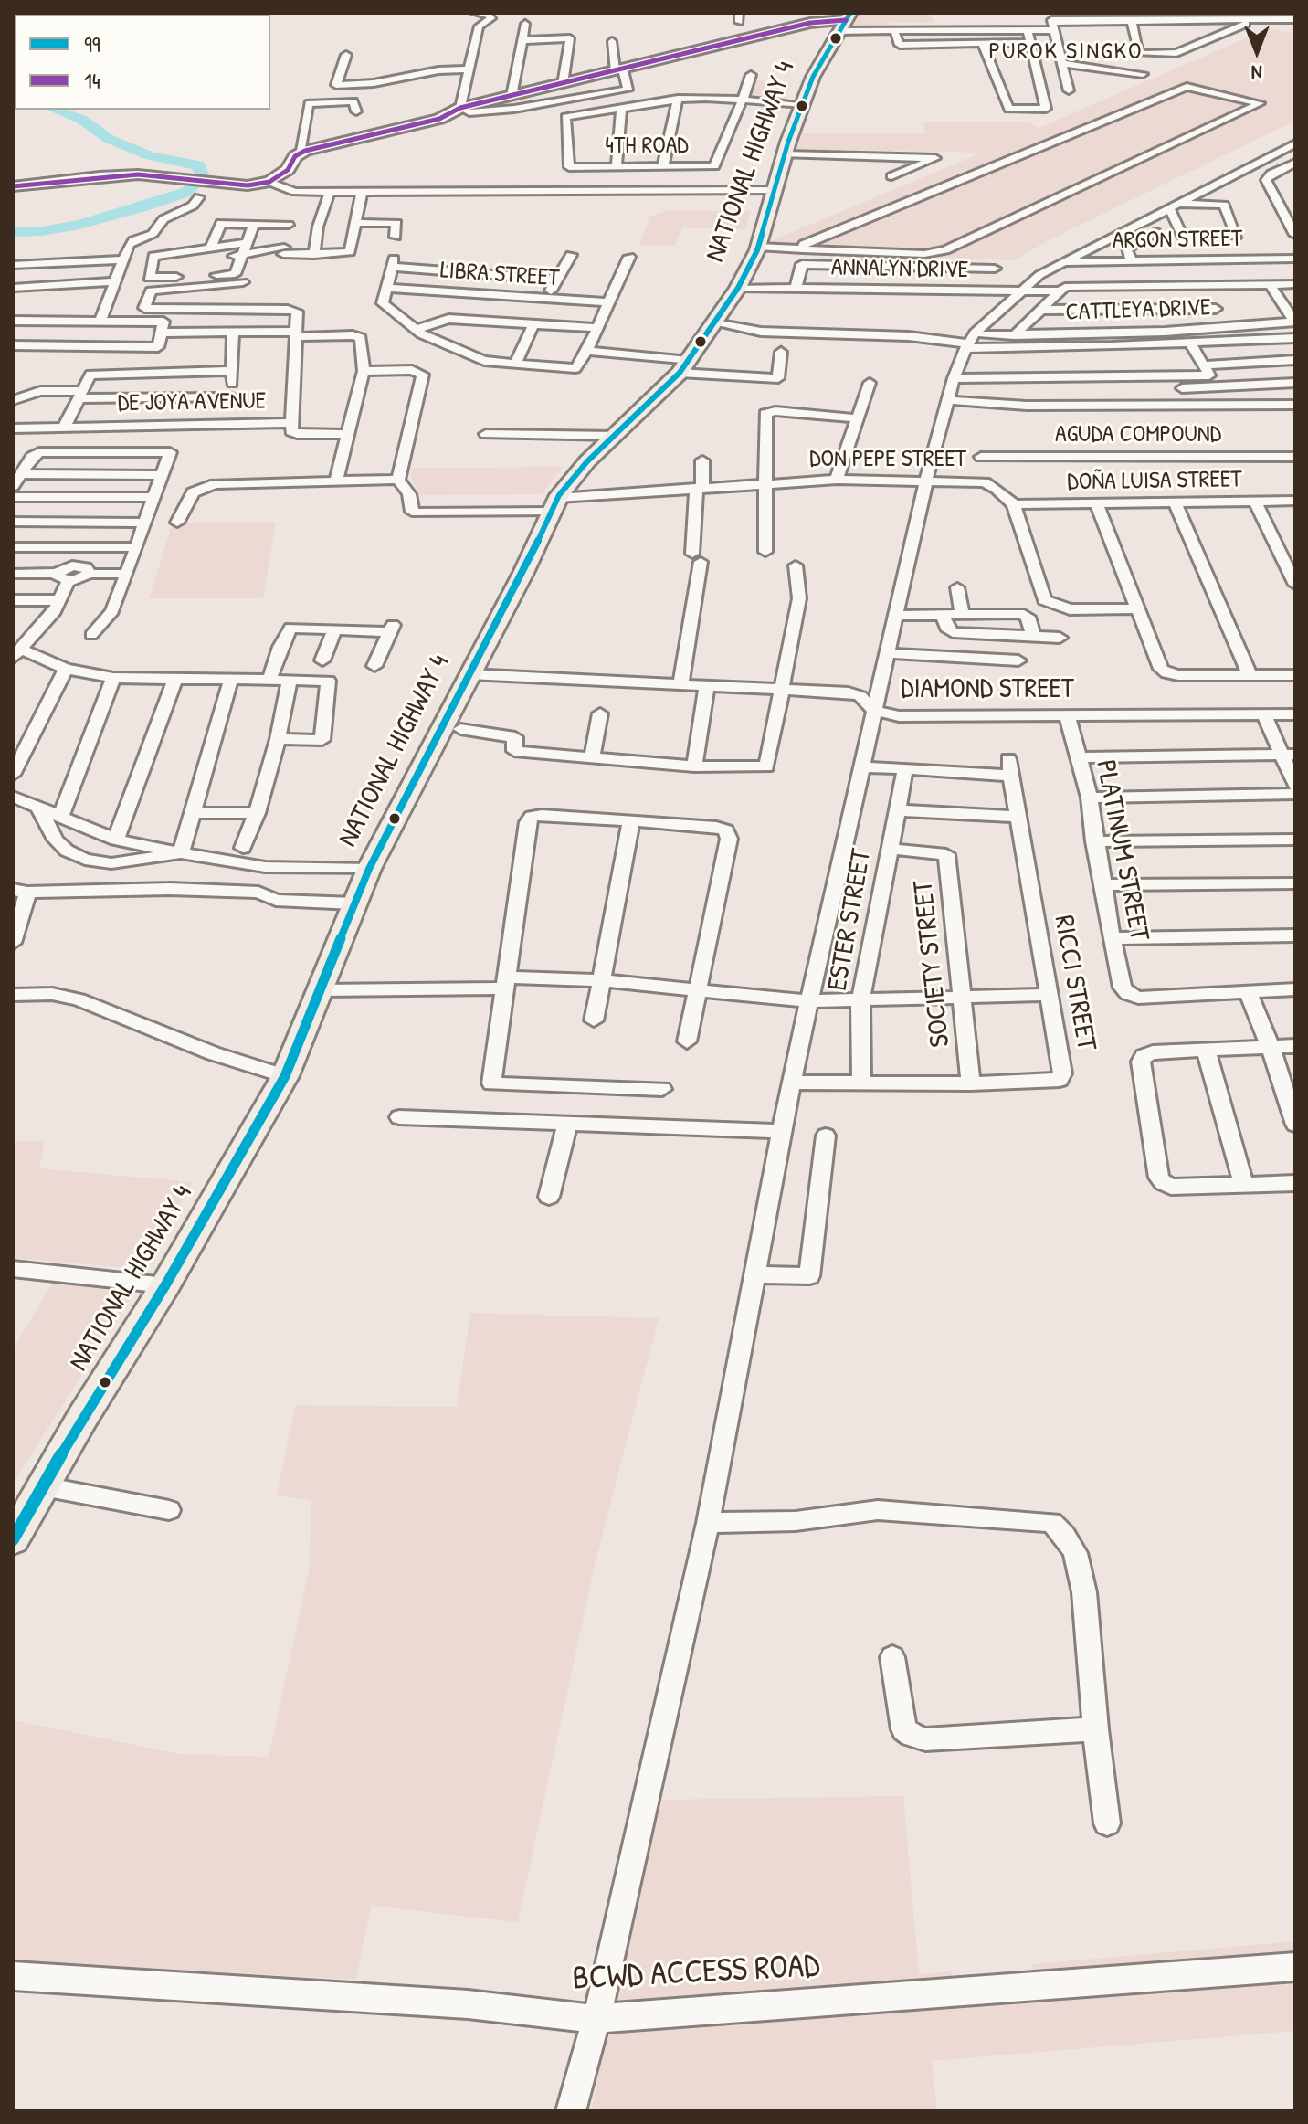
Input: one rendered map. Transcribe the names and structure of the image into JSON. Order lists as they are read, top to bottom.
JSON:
{
  "streets": {
    "main road": ["NATIONAL HIGHWAY 4"],
    "street": [
      "4TH ROAD",
      "ARGON STREET",
      "ANNALYN DRIVE",
      "LIBRA STREET",
      "CATTLEYA DRIVE",
      "DE JOYA AVENUE",
      "AGUDA COMPOUND",
      "DON PEPE STREET",
      "DOÑA LUISA STREET",
      "DIAMOND STREET",
      "PLATINUM STREET",
      "ESTER STREET",
      "SOCIETY STREET",
      "RICCI STREET",
      "BCWD ACCESS ROAD"
    ]
  },
  "crossings": [
    ["NATIONAL HIGHWAY 4", "ANNALYN DRIVE"],
    ["NATIONAL HIGHWAY 4", "DON PEPE STREET"],
    ["NATIONAL HIGHWAY 4", "DIAMOND STREET"],
    ["DON PEPE STREET", "DOÑA LUISA STREET"],
    ["DIAMOND STREET", "PLATINUM STREET"],
    ["ESTER STREET", "SOCIETY STREET"],
    ["ESTER STREET", "RICCI STREET"],
    ["SOCIETY STREET", "RICCI STREET"]
  ],
  "districts": ["PUROK SINGKO"],
  "lines": ["transit line 99", "transit line 14"],
  "legend": ["99", "14"],
  "north": "bottom"
}
